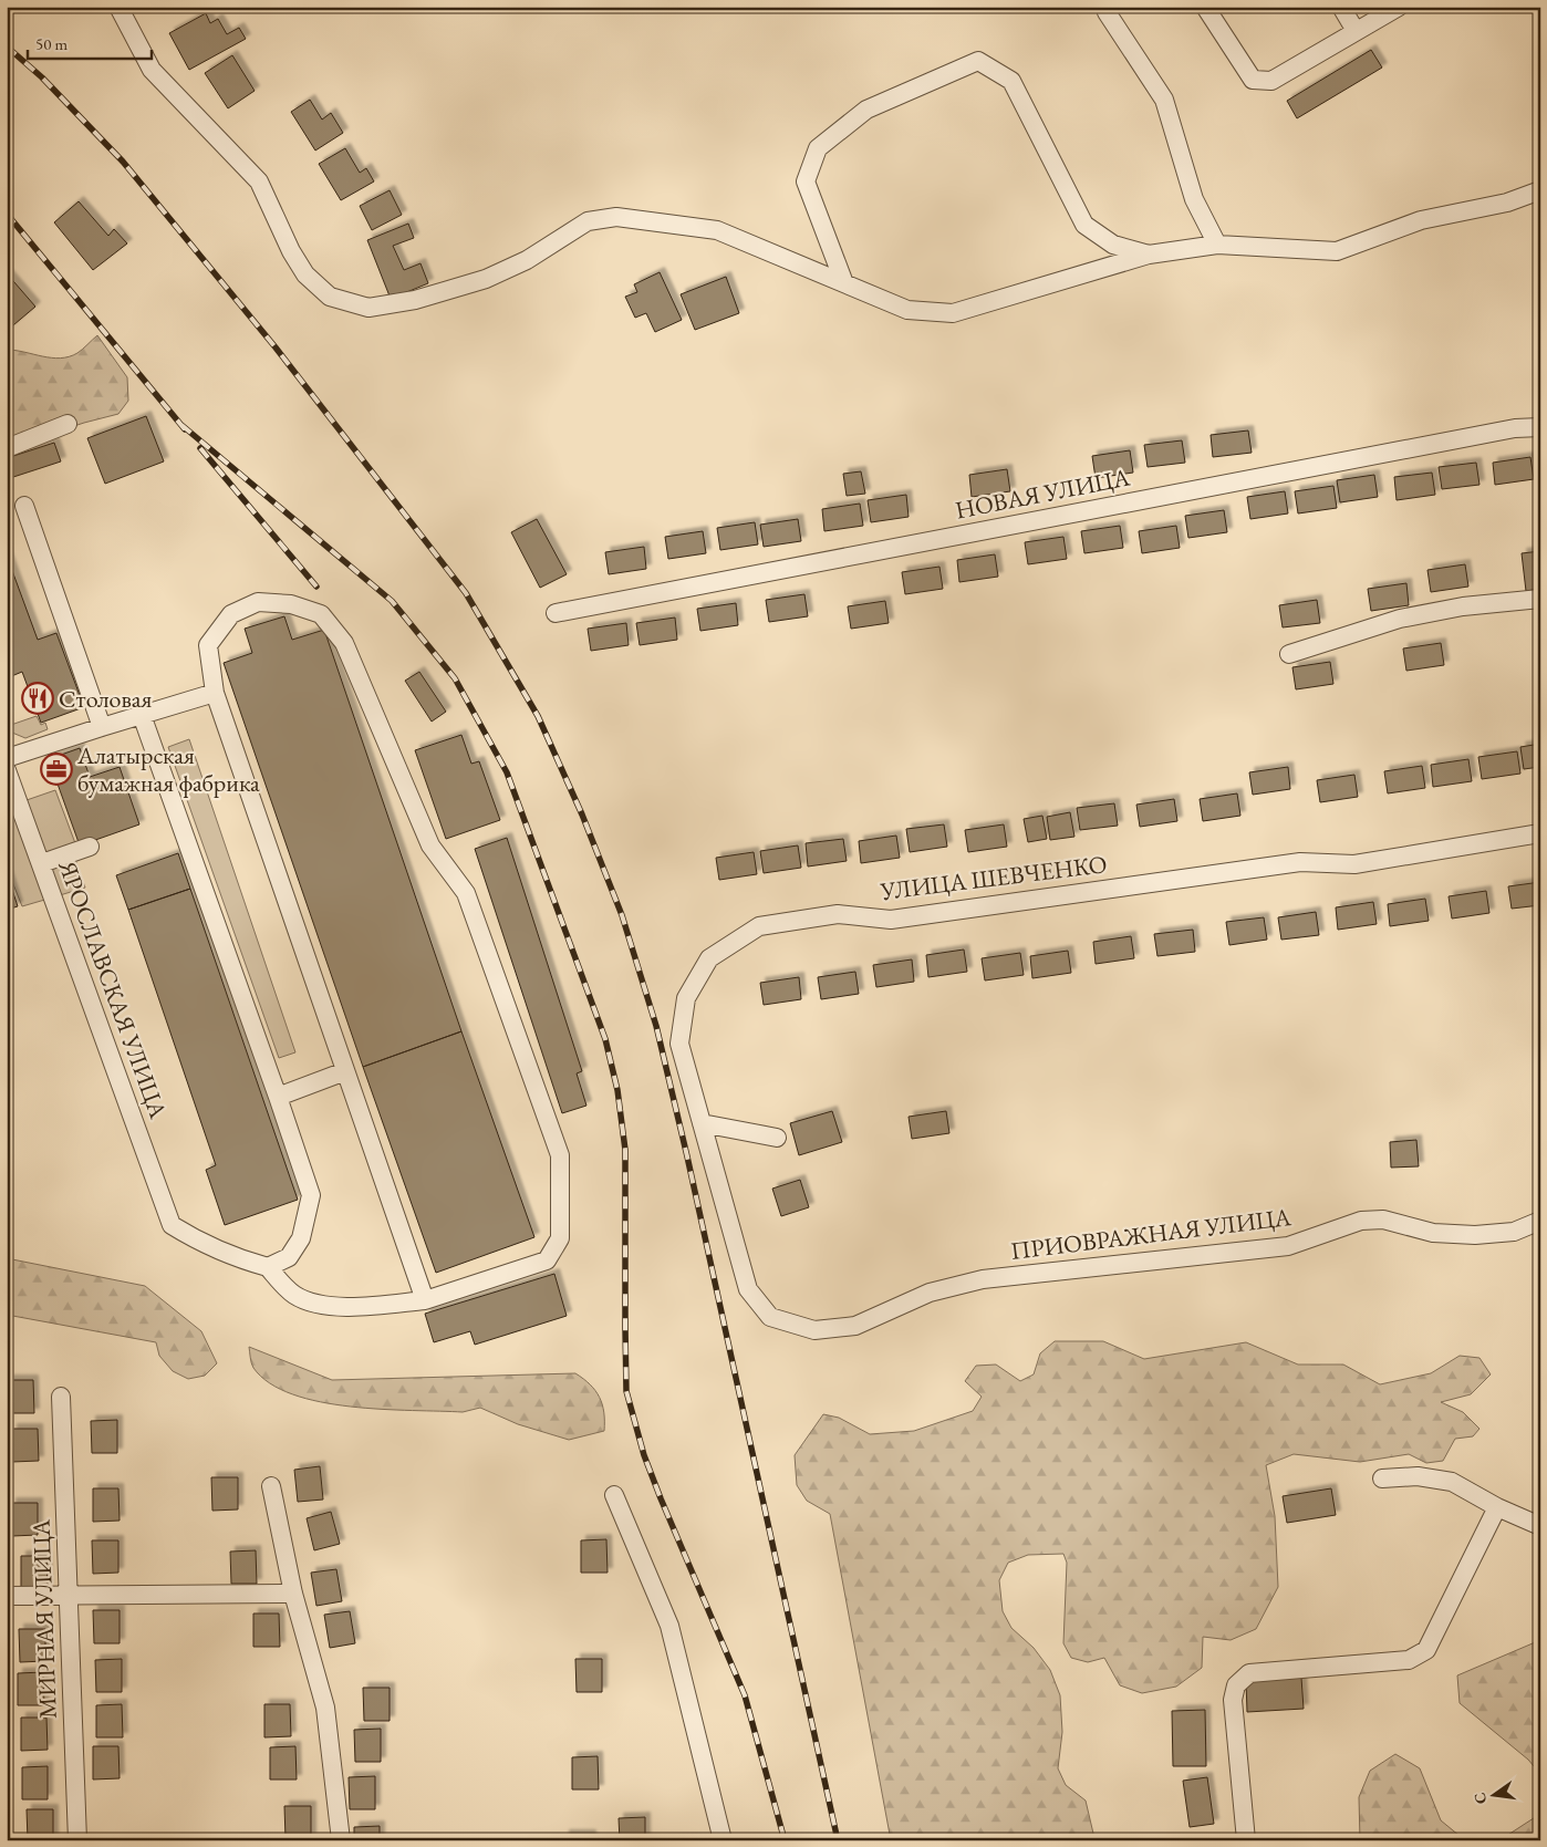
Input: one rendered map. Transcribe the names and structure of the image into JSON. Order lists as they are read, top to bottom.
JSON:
{
  "streets": {
    "street": [
      "НОВАЯ УЛИЦА",
      "УЛИЦА ШЕВЧЕНКО",
      "ЯРОСЛАВСКАЯ УЛИЦА",
      "ПРИОВРАЖНАЯ УЛИЦА",
      "МИРНАЯ УЛИЦА"
    ]
  },
  "crossings": [
    ["УЛИЦА ШЕВЧЕНКО", "ПРИОВРАЖНАЯ УЛИЦА"]
  ],
  "places": {
    "restaurant": ["Столовая"],
    "office": ["Алатырская бумажная фабрика"]
  },
  "scale_bar": "50 m",
  "north": "left"
}
